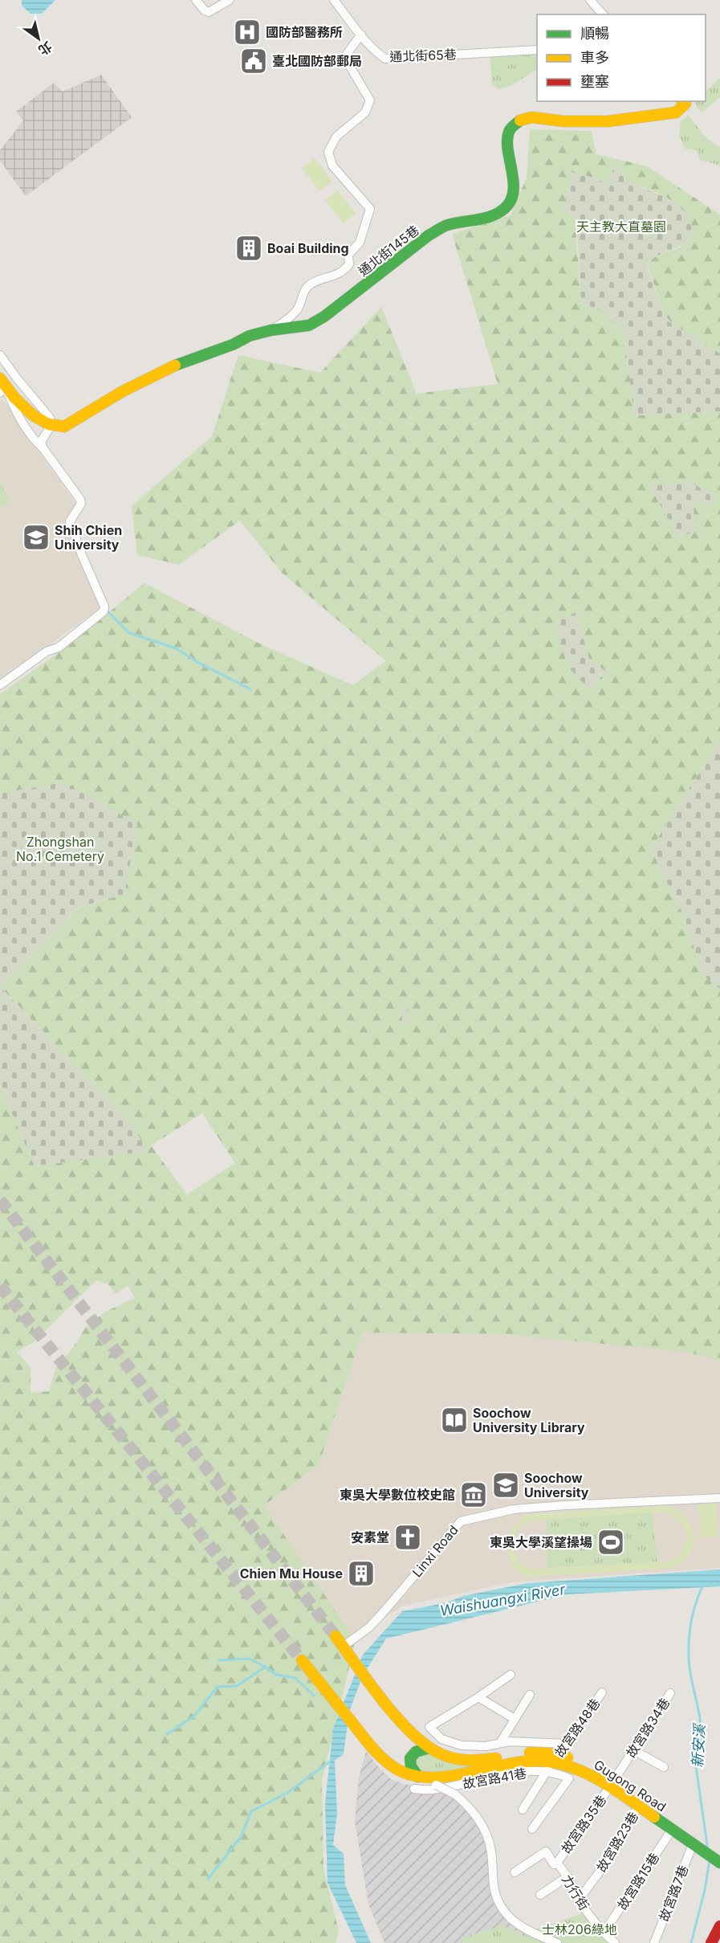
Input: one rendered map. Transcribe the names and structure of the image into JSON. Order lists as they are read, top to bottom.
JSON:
{
  "streets": {
    "main road": ["通北街145巷", "Gugong Road"],
    "street": [
      "通北街65巷",
      "Linxi Road",
      "故宮路48巷",
      "故宮路34巷",
      "故宮路41巷",
      "故宮路35巷",
      "故宮路23巷",
      "故宮路15巷",
      "力行街",
      "故宮路7巷"
    ]
  },
  "crossings": [
    ["故宮路48巷", "故宮路41巷"],
    ["故宮路48巷", "Gugong Road"],
    ["故宮路34巷", "Gugong Road"],
    ["故宮路34巷", "故宮路35巷"],
    ["Gugong Road", "故宮路35巷"],
    ["Gugong Road", "故宮路23巷"],
    ["Gugong Road", "故宮路15巷"],
    ["Gugong Road", "故宮路7巷"],
    ["故宮路35巷", "力行街"],
    ["故宮路23巷", "力行街"],
    ["故宮路15巷", "力行街"]
  ],
  "water": ["Waishuangxi River", "新安溪"],
  "parks": ["天主教大直墓園", "Zhongshan No.1 Cemetery", "士林206綠地"],
  "places": {
    "hospital": ["國防部醫務所"],
    "public building": ["臺北國防部郵局"],
    "building": ["Boai Building", "Chien Mu House"],
    "school or university": ["Shih Chien University", "Soochow University"],
    "library": ["Soochow University Library"],
    "museum": ["東吳大學數位校史館"],
    "church": ["安素堂"],
    "sports": ["東吳大學溪望操場"]
  },
  "legend": ["順暢", "車多", "壅塞"],
  "north": "bottom right"
}
